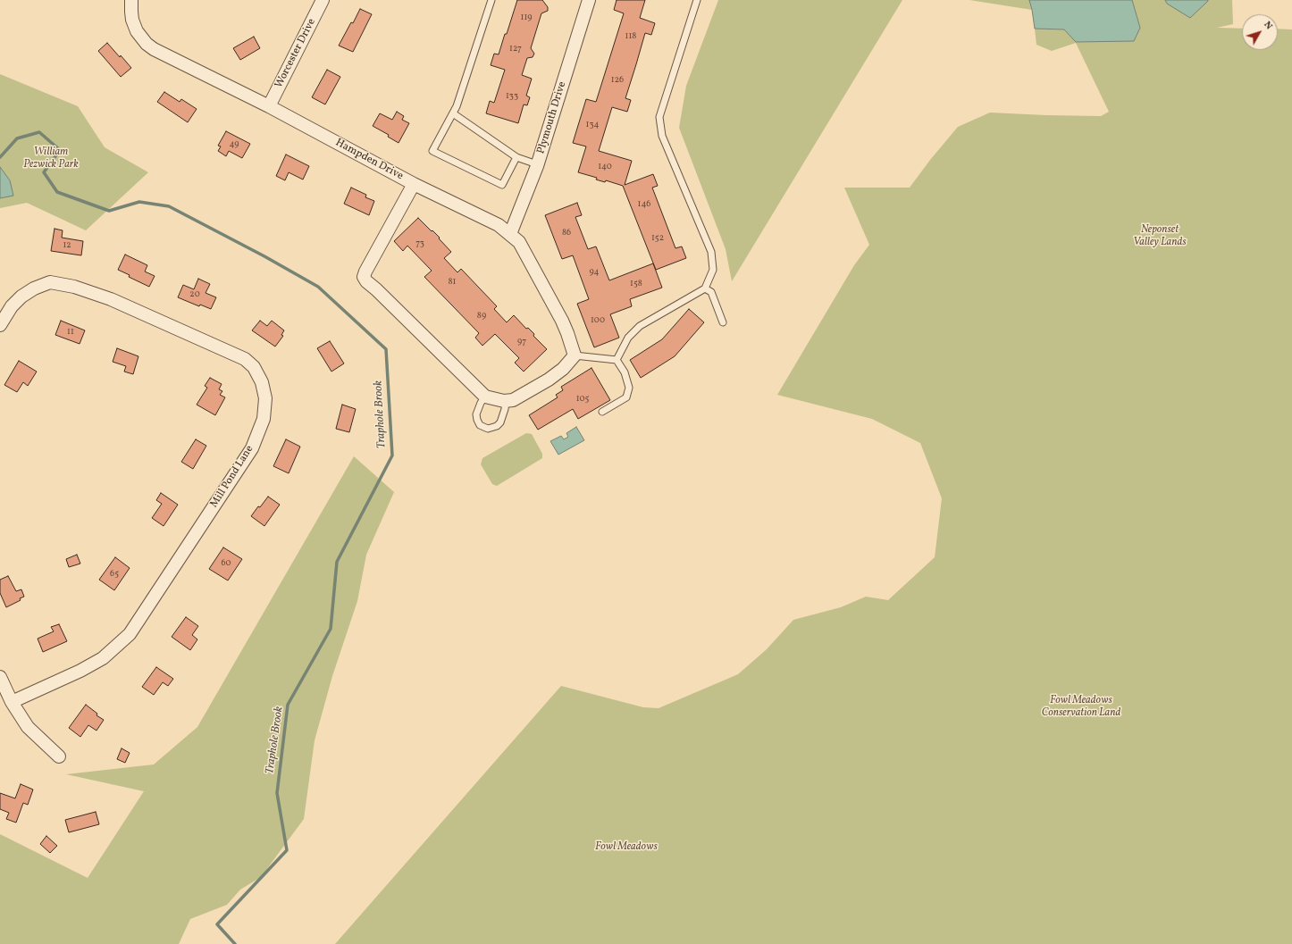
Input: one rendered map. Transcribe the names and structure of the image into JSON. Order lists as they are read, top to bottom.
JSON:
{
  "streets": {
    "street": [
      "Worcester Drive",
      "Plymouth Drive",
      "Hampden Drive",
      "Mill Pond Lane"
    ]
  },
  "crossings": [
    ["Worcester Drive", "Hampden Drive"],
    ["Plymouth Drive", "Hampden Drive"]
  ],
  "water": ["Traphole Brook"],
  "parks": [
    "William Pezwick Park",
    "Neponset Valley Lands",
    "Fowl Meadows Conservation Land",
    "Fowl Meadows"
  ],
  "house_numbers": [
    "119",
    "118",
    "127",
    "126",
    "133",
    "134",
    "49",
    "140",
    "146",
    "86",
    "152",
    "73",
    "12",
    "94",
    "81",
    "158",
    "20",
    "89",
    "100",
    "11",
    "97",
    "105",
    "60",
    "65"
  ],
  "north": "top right"
}
